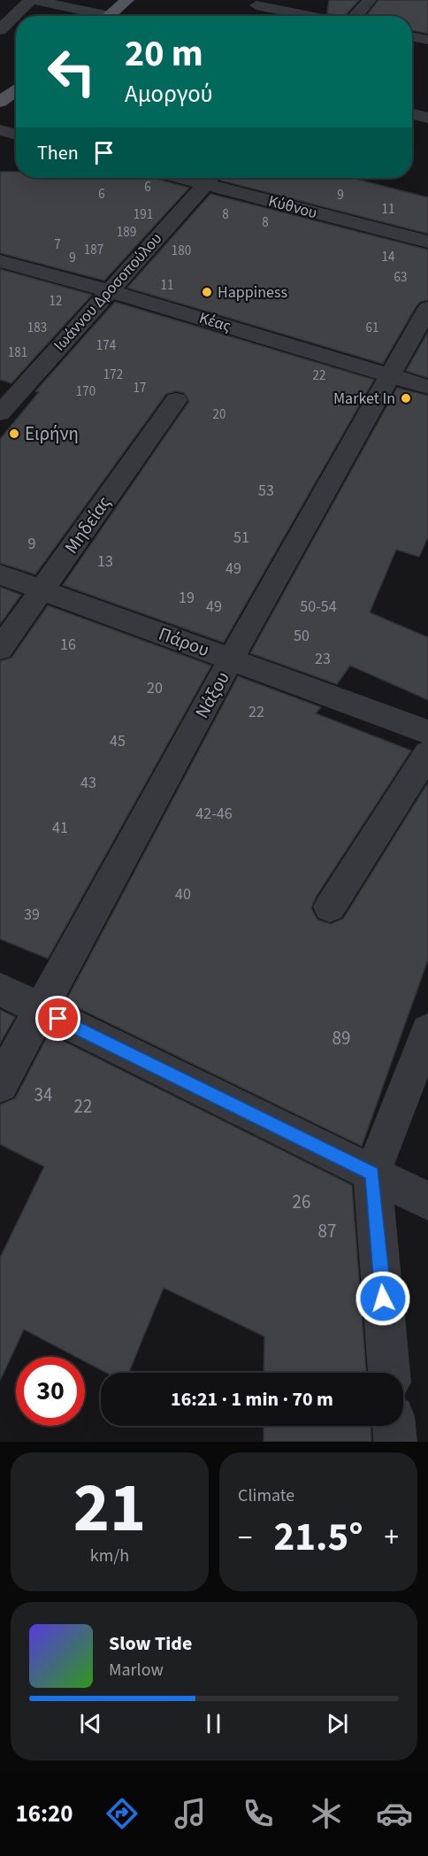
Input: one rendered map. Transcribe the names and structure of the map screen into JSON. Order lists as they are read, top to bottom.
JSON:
{
  "streets": {
    "street": [
      "Κύθνου",
      "Ιωάννου Δροσοπούλου",
      "Κέας",
      "Μηδείας",
      "Πάρου",
      "Νάξου"
    ]
  },
  "crossings": [
    ["Κύθνου", "Ιωάννου Δροσοπούλου"],
    ["Ιωάννου Δροσοπούλου", "Κέας"],
    ["Κέας", "Νάξου"],
    ["Μηδείας", "Πάρου"],
    ["Πάρου", "Νάξου"]
  ],
  "places": ["Happiness", "Market In", "Ειρήνη"],
  "house_numbers": [
    "6",
    "6",
    "9",
    "11",
    "191",
    "8",
    "8",
    "189",
    "7",
    "187",
    "180",
    "14",
    "9",
    "63",
    "11",
    "12",
    "183",
    "61",
    "174",
    "181",
    "172",
    "22",
    "17",
    "170",
    "20",
    "53",
    "51",
    "9",
    "13",
    "49",
    "19",
    "49",
    "50-54",
    "50",
    "16",
    "23",
    "20",
    "22",
    "45",
    "43",
    "42-46",
    "41",
    "40",
    "39",
    "89",
    "34",
    "22",
    "26",
    "87"
  ],
  "page": {
    "turn": ["20 m", "Αμοργού"],
    "then": "Then",
    "limit": "30",
    "trip": "16:21 · 1 min · 70 m",
    "tile": [
      ["21", "km/h"],
      "Climate"
    ],
    "heat": ["−", "21.5°", "+"],
    "song": ["Slow Tide", "Marlow"],
    "tabs": "16:20"
  }
}
